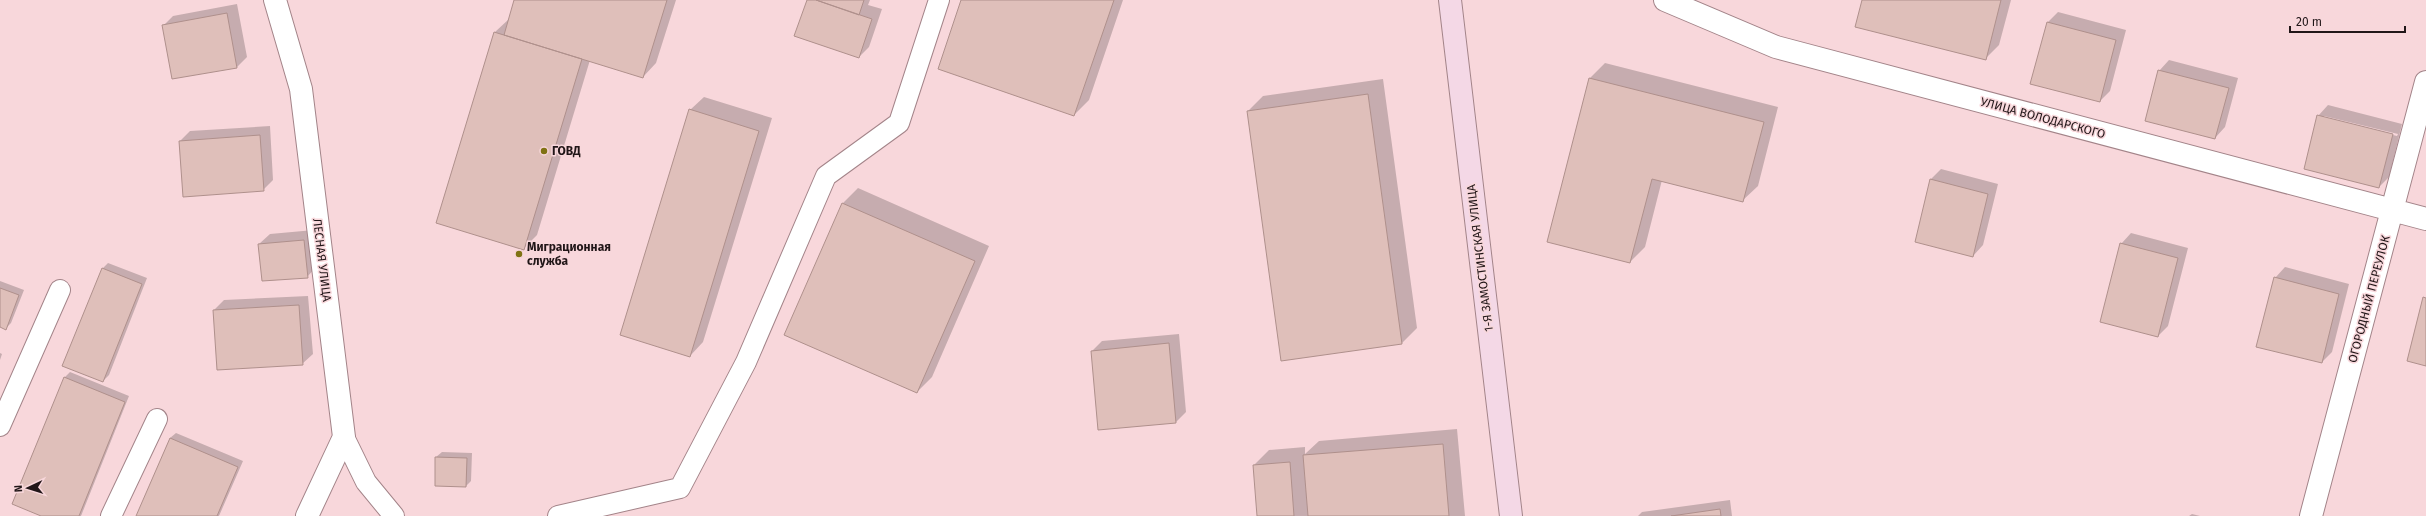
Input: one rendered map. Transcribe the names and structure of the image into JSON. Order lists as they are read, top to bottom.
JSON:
{
  "streets": {
    "street": [
      "УЛИЦА ВОЛОДАРСКОГО",
      "1-Я ЗАМОСТИНСКАЯ УЛИЦА",
      "ЛЕСНАЯ УЛИЦА",
      "ОГОРОДНЫЙ ПЕРЕУЛОК"
    ]
  },
  "crossings": [
    ["УЛИЦА ВОЛОДАРСКОГО", "ОГОРОДНЫЙ ПЕРЕУЛОК"]
  ],
  "places": ["ГОВД", "Миграционная служба"],
  "scale_bar": "20 m",
  "north": "left"
}
